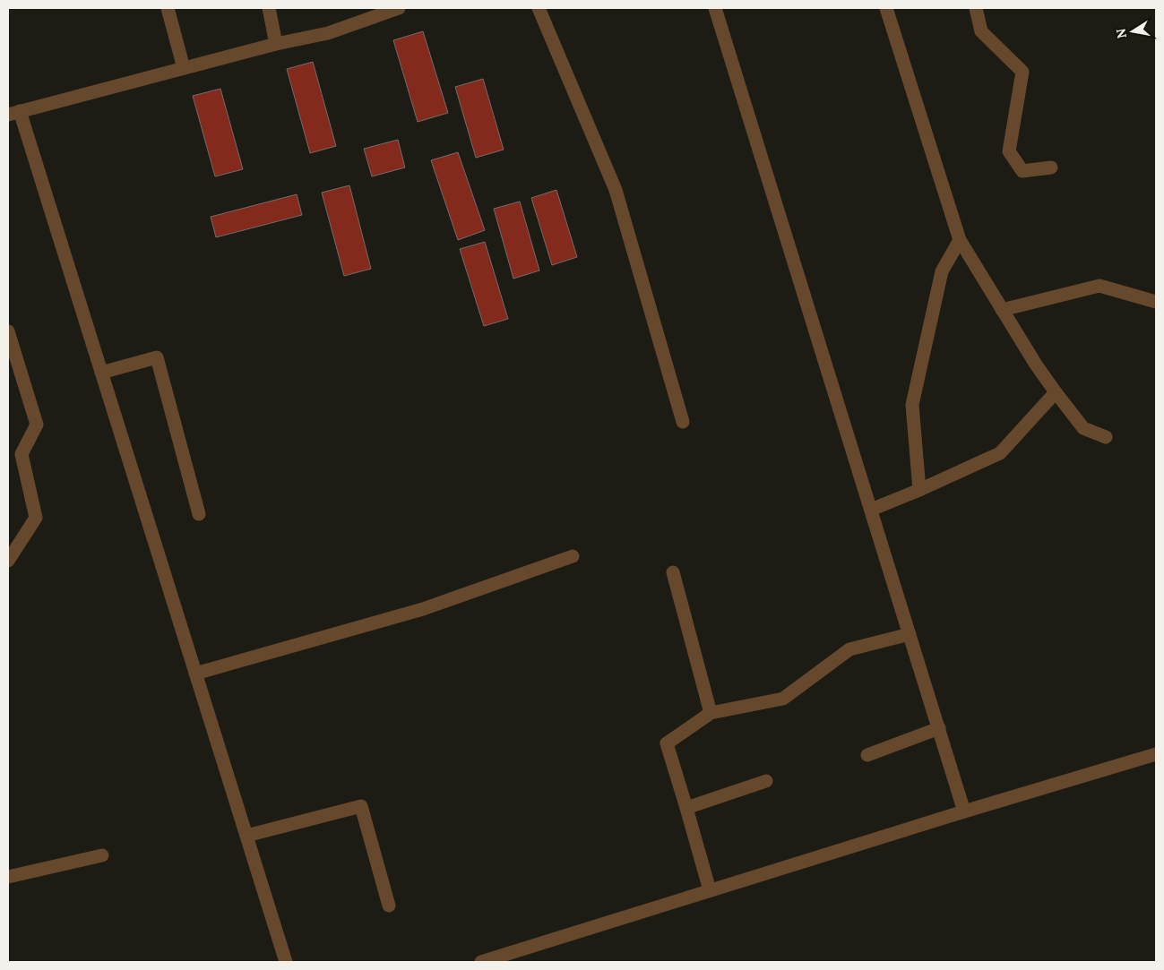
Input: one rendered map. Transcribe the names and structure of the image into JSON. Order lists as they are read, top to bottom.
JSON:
{
  "north": "left"
}
